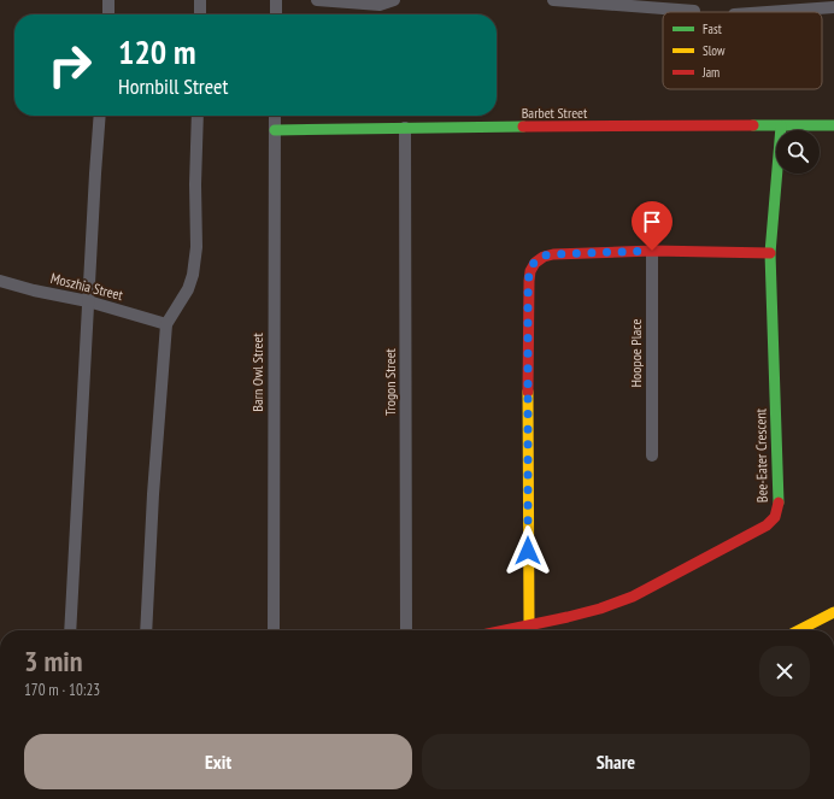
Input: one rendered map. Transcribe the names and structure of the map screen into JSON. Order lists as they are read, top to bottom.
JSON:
{
  "streets": {
    "street": [
      "Barbet Street",
      "Moszhia Street",
      "Hoopoe Place",
      "Barn Owl Street",
      "Trogon Street",
      "Bee-Eater Crescent"
    ]
  },
  "crossings": [
    ["Barbet Street", "Barn Owl Street"],
    ["Barbet Street", "Trogon Street"],
    ["Barbet Street", "Bee-Eater Crescent"]
  ],
  "legend": ["Fast", "Slow", "Jam"],
  "page": {
    "turn": ["120 m", "Hornbill Street"],
    "heading": ["3 min", "170 m · 10:23"],
    "buttons": ["Exit", "Share"]
  }
}
